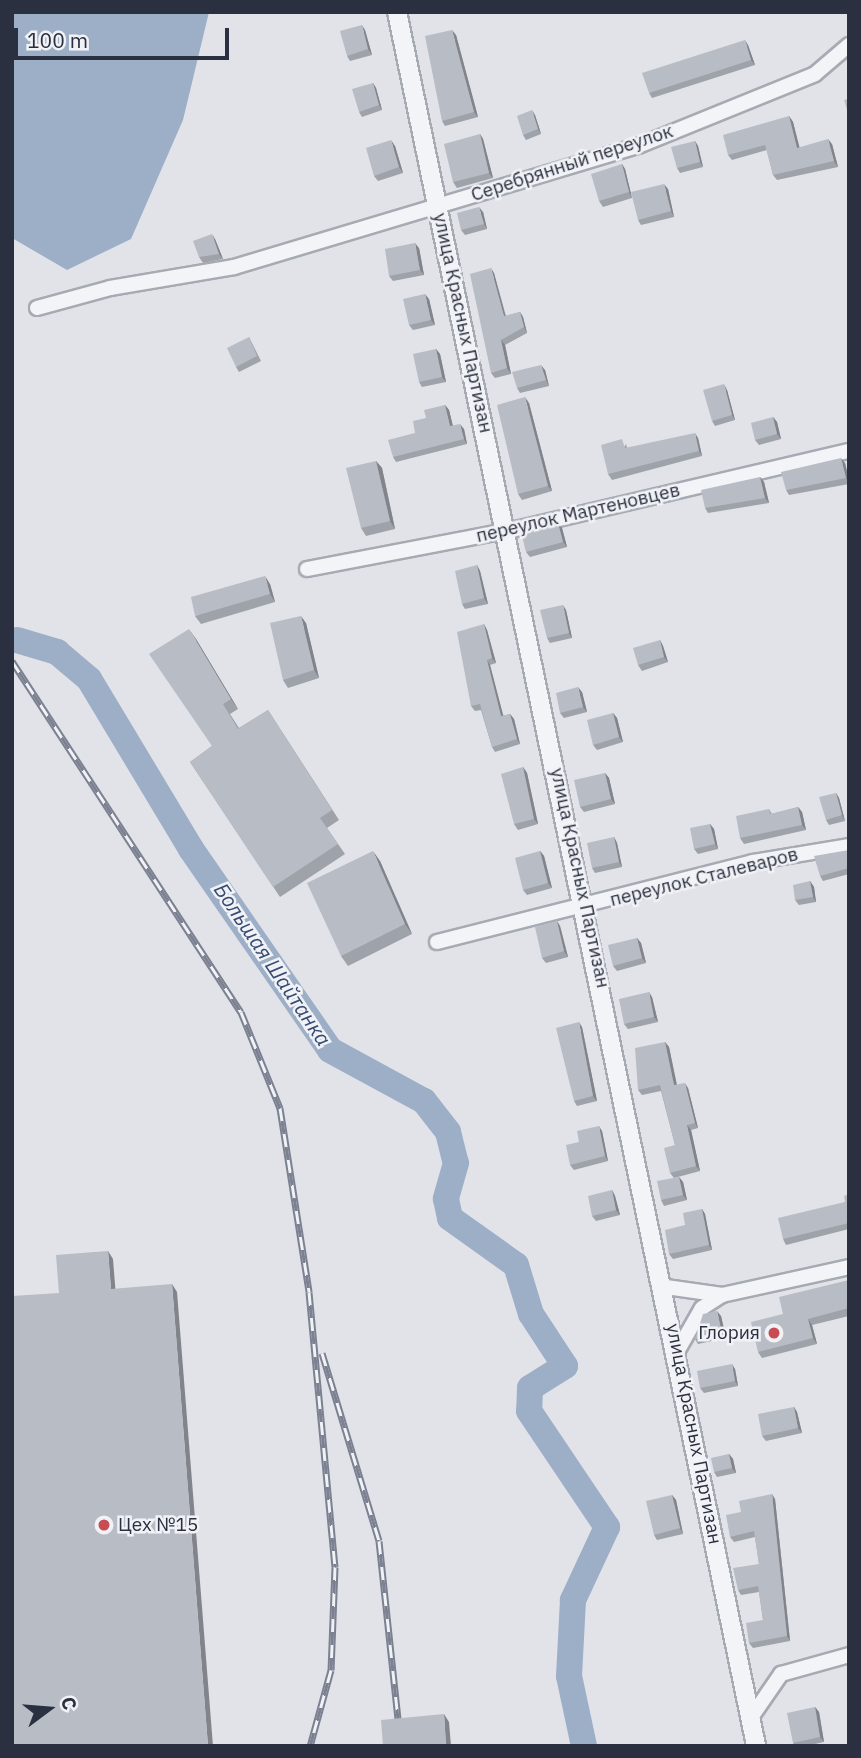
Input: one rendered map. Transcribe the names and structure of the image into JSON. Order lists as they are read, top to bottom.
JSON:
{
  "streets": {
    "street": [
      "Серебрянный переулок",
      "улица Красных Партизан",
      "переулок Мартеновцев",
      "переулок Сталеваров"
    ]
  },
  "crossings": [
    ["Серебрянный переулок", "улица Красных Партизан"],
    ["улица Красных Партизан", "переулок Мартеновцев"],
    ["улица Красных Партизан", "переулок Сталеваров"]
  ],
  "water": ["Большая Шайтанка"],
  "places": ["Глория", "Цех №15"],
  "scale_bar": "100 m",
  "north": "right"
}
